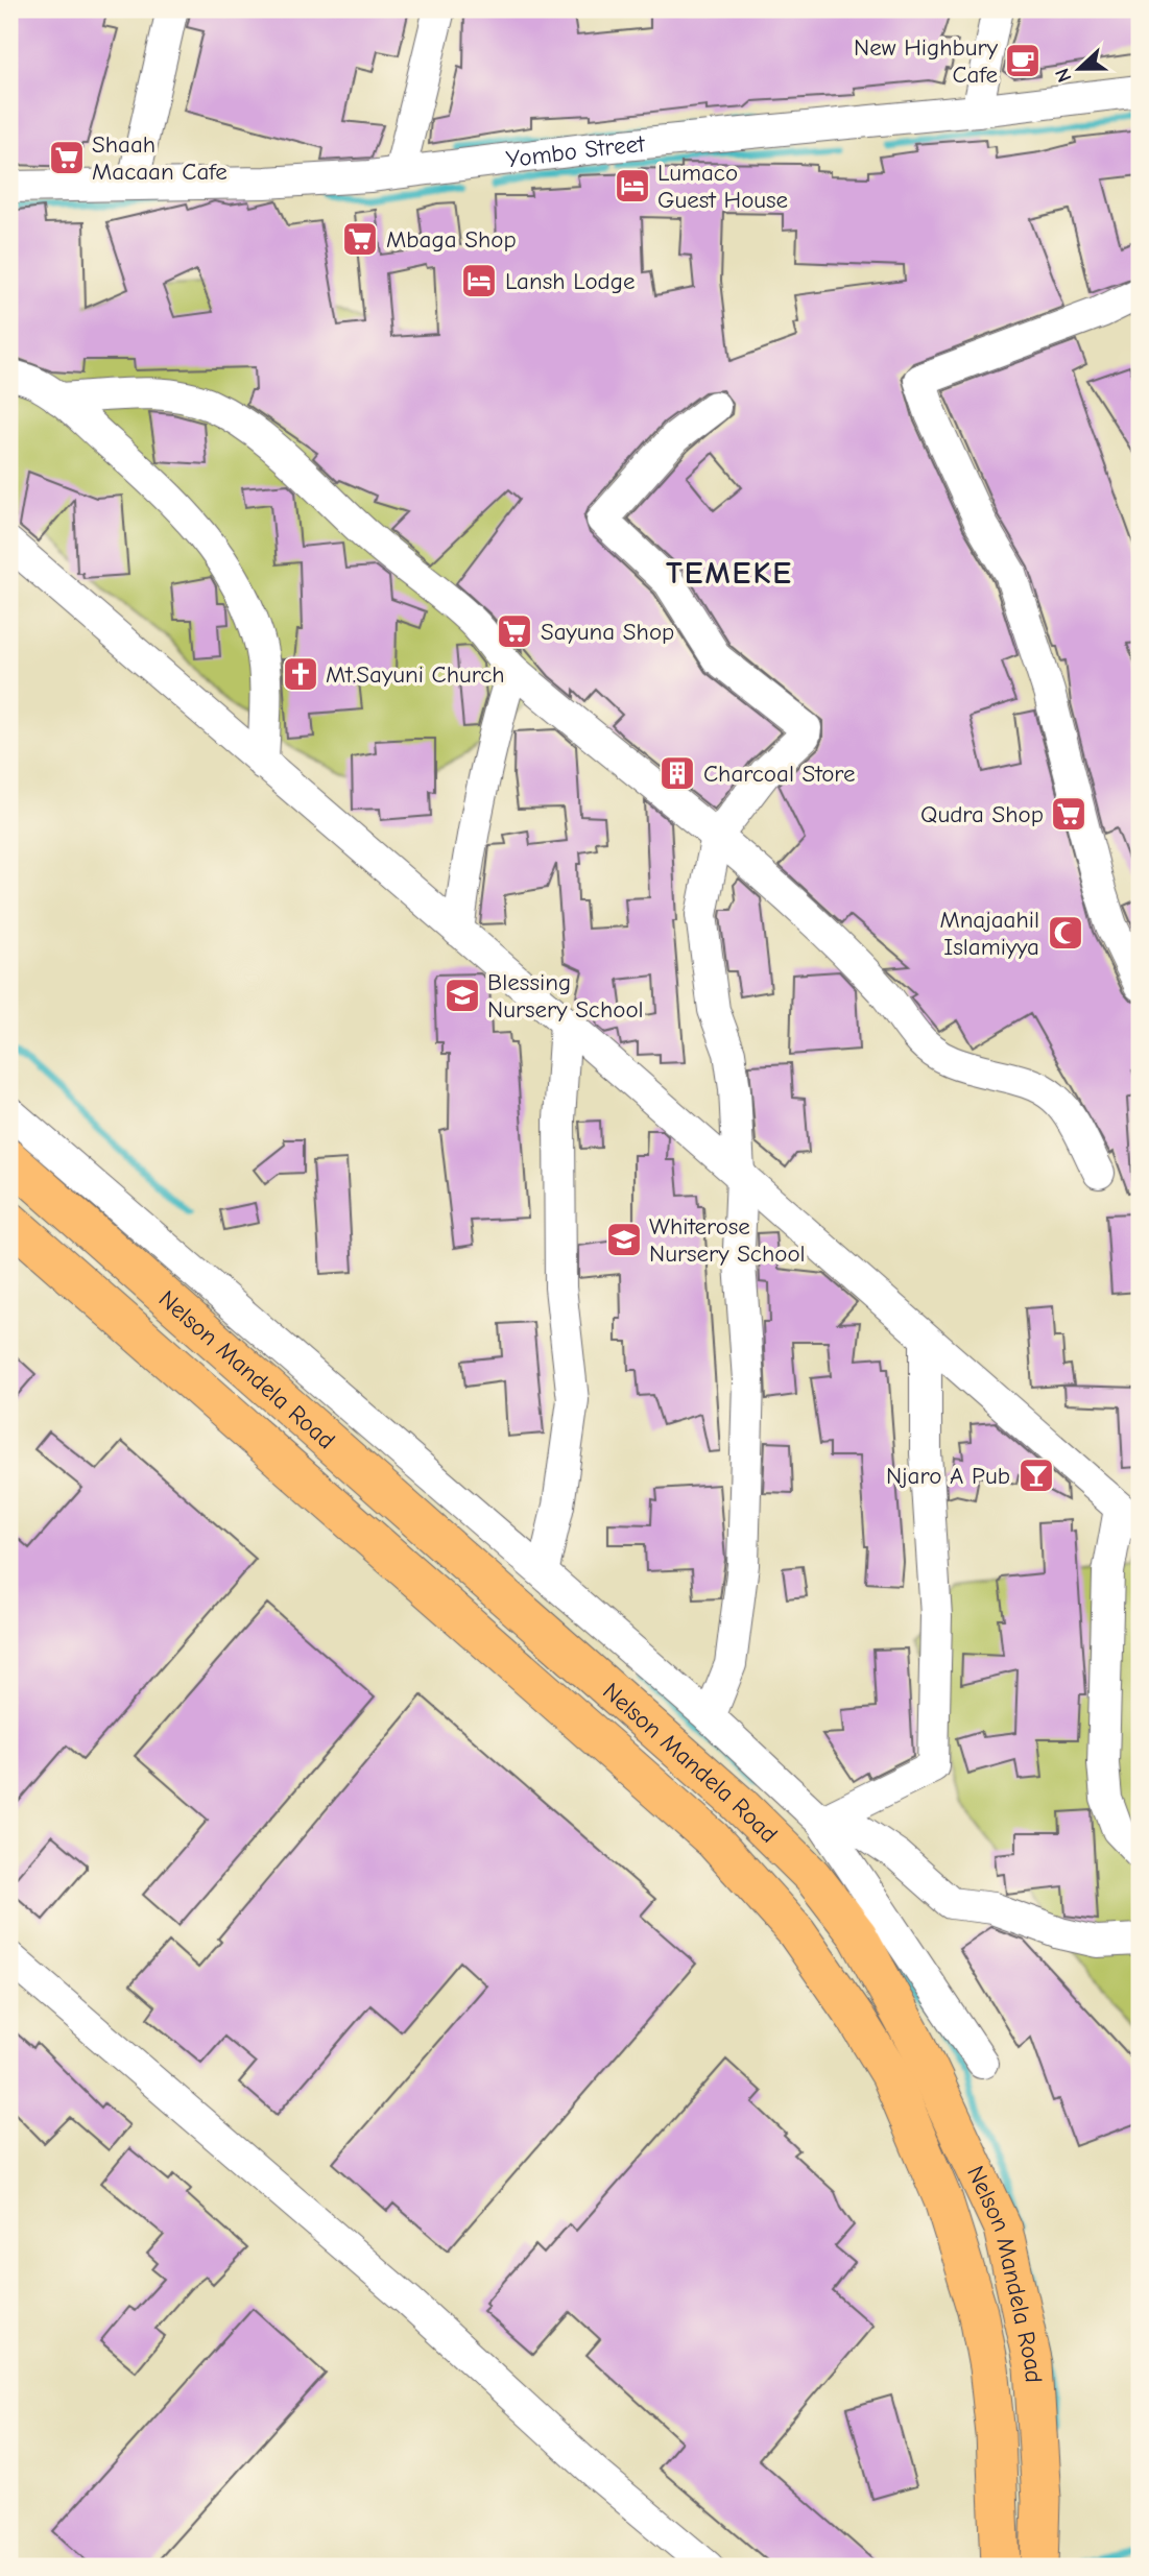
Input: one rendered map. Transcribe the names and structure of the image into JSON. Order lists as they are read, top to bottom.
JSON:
{
  "streets": {
    "main road": ["Nelson Mandela Road"],
    "street": ["Yombo Street"]
  },
  "districts": ["TEMEKE"],
  "places": {
    "cafe": ["New Highbury Cafe"],
    "supermarket": [
      "Shaah Macaan Cafe",
      "Mbaga Shop",
      "Sayuna Shop",
      "Qudra Shop"
    ],
    "hotel": ["Lumaco Guest House", "Lansh Lodge"],
    "church": ["Mt.Sayuni Church"],
    "building": ["Charcoal Store"],
    "mosque": ["Mnajaahil Islamiyya"],
    "school or university": ["Blessing Nursery School", "Whiterose Nursery School"],
    "bar": ["Njaro A Pub"]
  },
  "north": "left"
}
